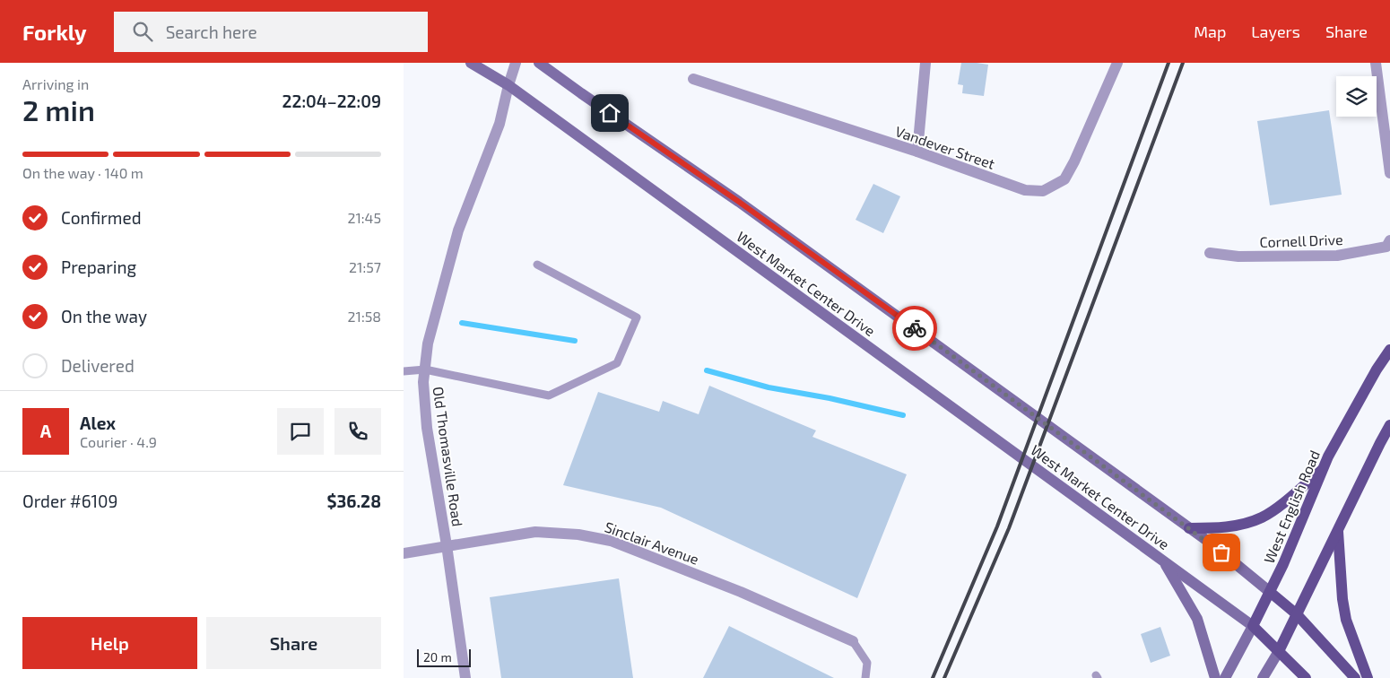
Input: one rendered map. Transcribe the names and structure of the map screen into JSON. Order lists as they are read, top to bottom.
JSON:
{
  "streets": {
    "main road": ["West Market Center Drive", "West English Road"],
    "street": [
      "Vandever Street",
      "Cornell Drive",
      "Old Thomasville Road",
      "Sinclair Avenue"
    ]
  },
  "crossings": [
    ["West Market Center Drive", "Old Thomasville Road"],
    ["West Market Center Drive", "West English Road"],
    ["Old Thomasville Road", "Sinclair Avenue"]
  ],
  "scale_bar": "20 m",
  "page": {
    "header": "Forkly",
    "search": "Search here",
    "nav": ["Map", "Layers", "Share"],
    "heading": ["2 min", "Arriving in", "22:04–22:09"],
    "panel": [
      "Alex",
      "Courier · 4.9",
      "Order #6109",
      "$36.28"
    ],
    "bar": "On the way · 140 m",
    "list": [
      ["Confirmed", "21:45"],
      ["Preparing", "21:57"],
      ["On the way", "21:58"],
      "Delivered"
    ],
    "round": "A",
    "buttons": ["Help", "Share"],
    "scale": "20 m"
  }
}
